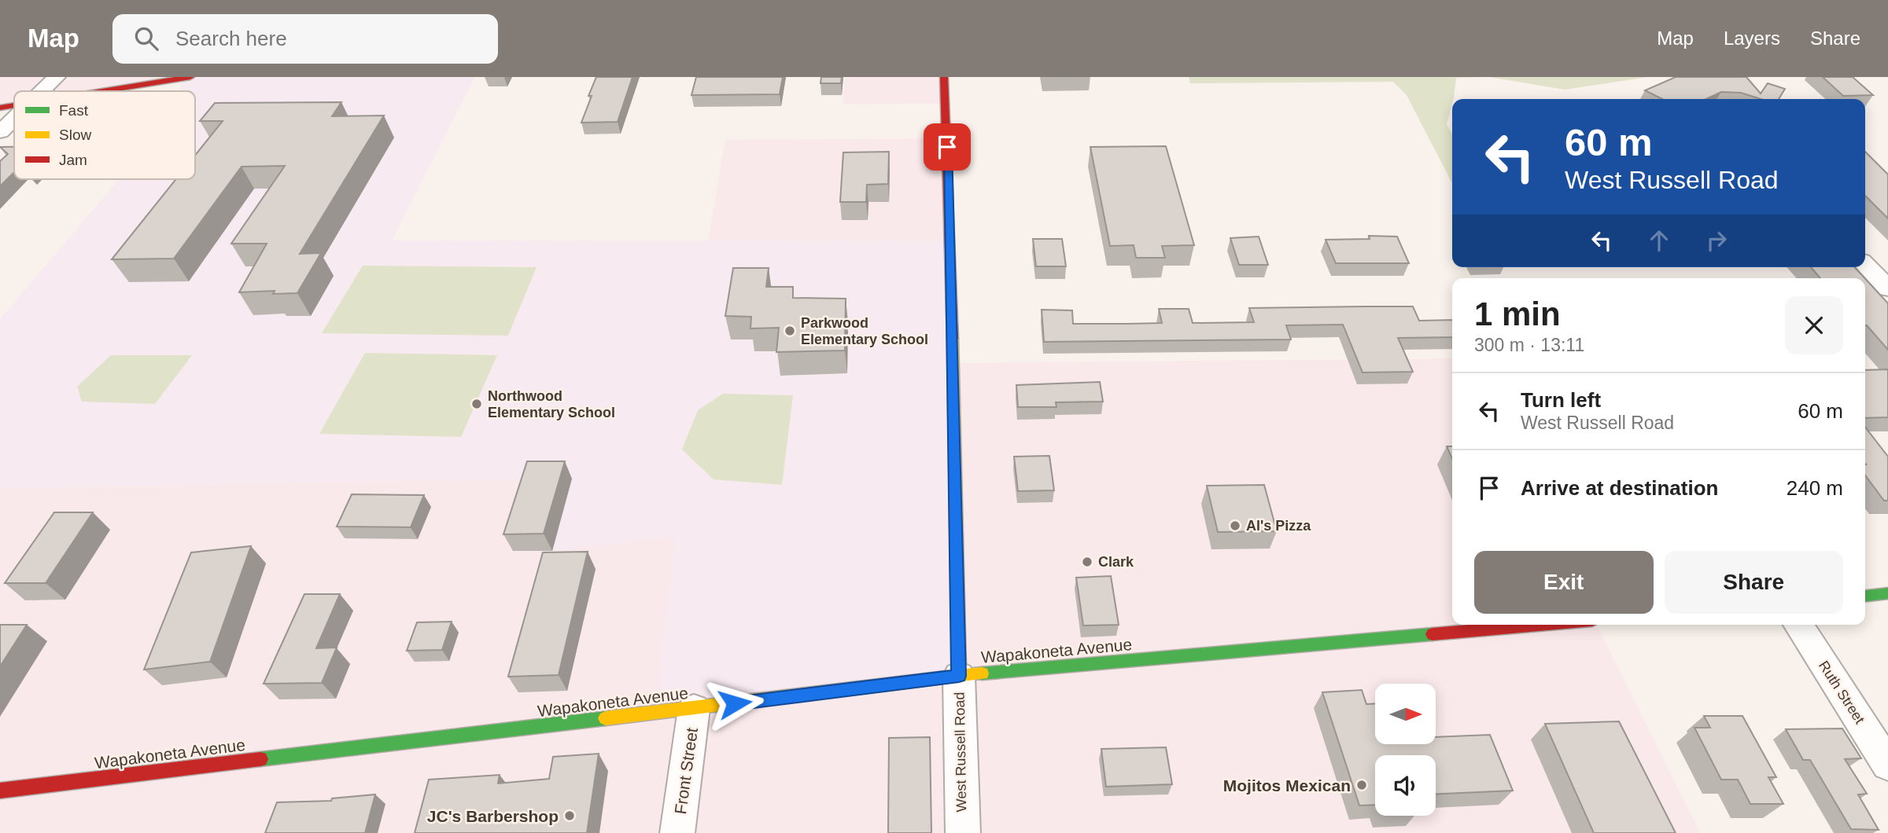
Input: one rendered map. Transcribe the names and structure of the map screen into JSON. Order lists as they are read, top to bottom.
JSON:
{
  "streets": {
    "main road": ["Wapakoneta Avenue", "West Russell Road"],
    "street": ["Ruth Street", "Front Street"]
  },
  "crossings": [
    ["Wapakoneta Avenue", "West Russell Road"],
    ["Wapakoneta Avenue", "Front Street"]
  ],
  "places": [
    "Parkwood Elementary School",
    "Northwood Elementary School",
    "Al's Pizza",
    "Clark",
    "Mojitos Mexican",
    "JC's Barbershop"
  ],
  "legend": ["Fast", "Slow", "Jam"],
  "north": "right",
  "page": {
    "header": "Map",
    "search": "Search here",
    "nav": ["Map", "Layers", "Share"],
    "turn": ["60 m", "West Russell Road"],
    "heading": ["1 min", "300 m · 13:11"],
    "list": [
      {
        "name": "Turn left",
        "note": "West Russell Road",
        "value": "60 m"
      },
      {
        "name": "Arrive at destination",
        "value": "240 m"
      }
    ],
    "buttons": ["Exit", "Share"]
  }
}
